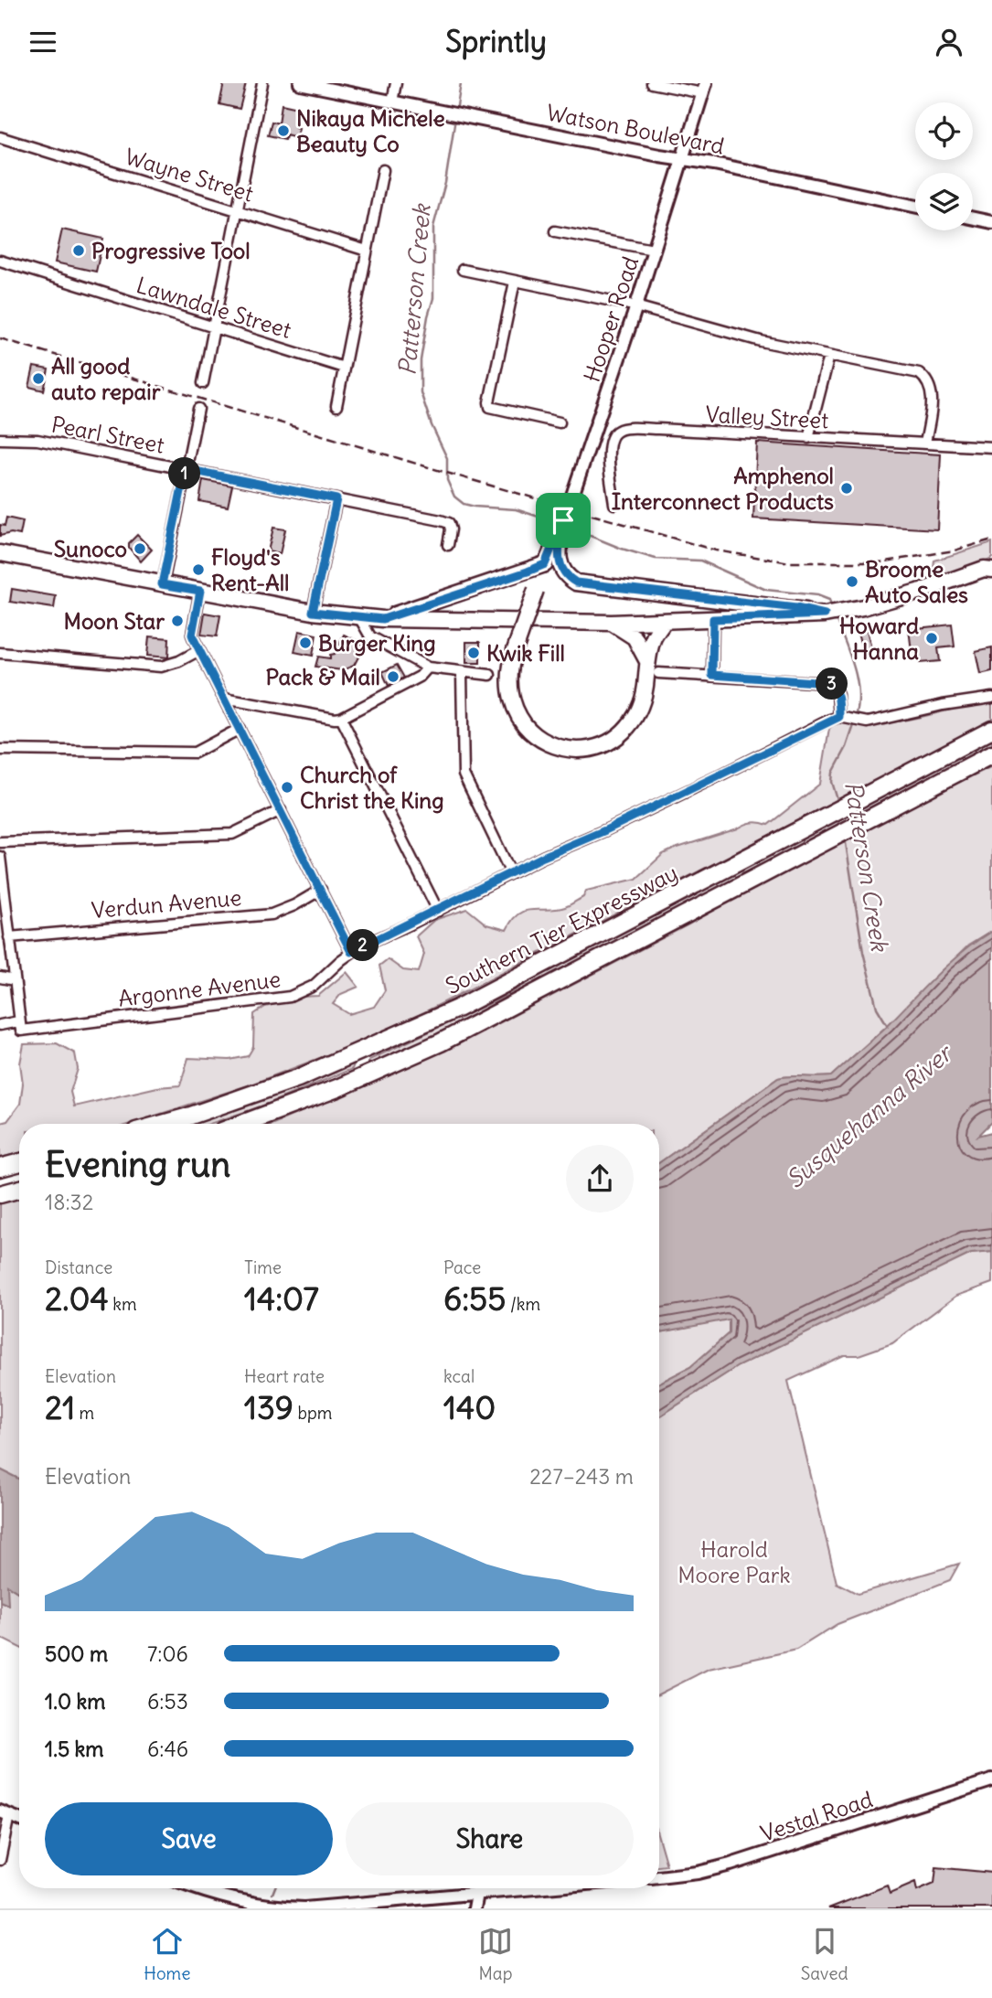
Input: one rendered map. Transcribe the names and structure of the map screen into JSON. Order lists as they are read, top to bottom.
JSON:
{
  "streets": {
    "highway": ["Southern Tier Expressway"],
    "street": [
      "Watson Boulevard",
      "Wayne Street",
      "Lawndale Street",
      "Hooper Road",
      "Valley Street",
      "Pearl Street",
      "Verdun Avenue",
      "Argonne Avenue",
      "Vestal Road"
    ]
  },
  "crossings": [
    ["Watson Boulevard", "Hooper Road"]
  ],
  "water": ["Patterson Creek", "Susquehanna River"],
  "parks": ["Harold Moore Park"],
  "places": [
    "Nikaya Michele Beauty Co",
    "Progressive Tool",
    "All good auto repair",
    "Amphenol Interconnect Products",
    "Sunoco",
    "Floyd's Rent-All",
    "Broome Auto Sales",
    "Moon Star",
    "Howard Hanna",
    "Burger King",
    "Kwik Fill",
    "Pack & Mail",
    "Church of Christ the King"
  ],
  "page": {
    "header": "Sprintly",
    "pins": ["1", "3", "2"],
    "heading": ["Evening run", "18:32"],
    "stats": [
      ["Distance", "2.04 km"],
      ["Time", "14:07"],
      ["Pace", "6:55 /km"],
      ["Elevation", "21 m"],
      ["Heart rate", "139 bpm"],
      ["kcal", "140"]
    ],
    "chart": ["Elevation", "227–243 m"],
    "list": [
      {
        "name": "500 m",
        "note": "7:06"
      },
      {
        "name": "1.0 km",
        "note": "6:53"
      },
      {
        "name": "1.5 km",
        "note": "6:46"
      }
    ],
    "buttons": ["Save", "Share"],
    "tabs": ["Home", "Map", "Saved"]
  }
}
